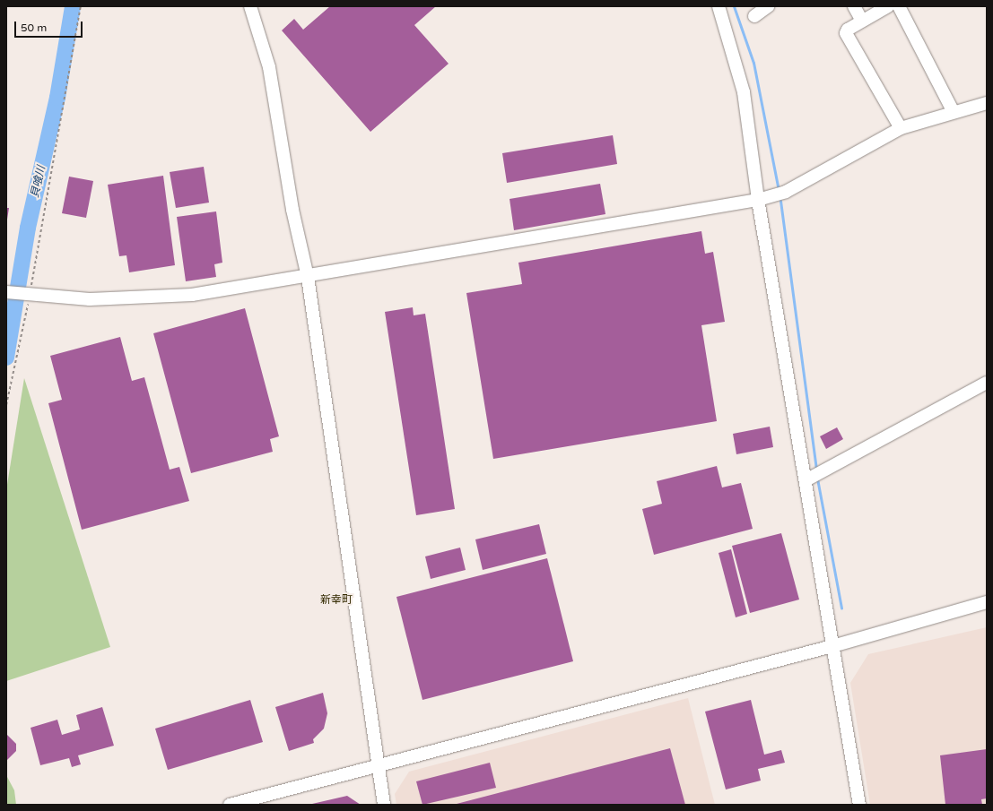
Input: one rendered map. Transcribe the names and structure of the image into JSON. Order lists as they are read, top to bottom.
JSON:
{
  "districts": ["新幸町"],
  "water": ["貝喰川"],
  "scale_bar": "50 m"
}
